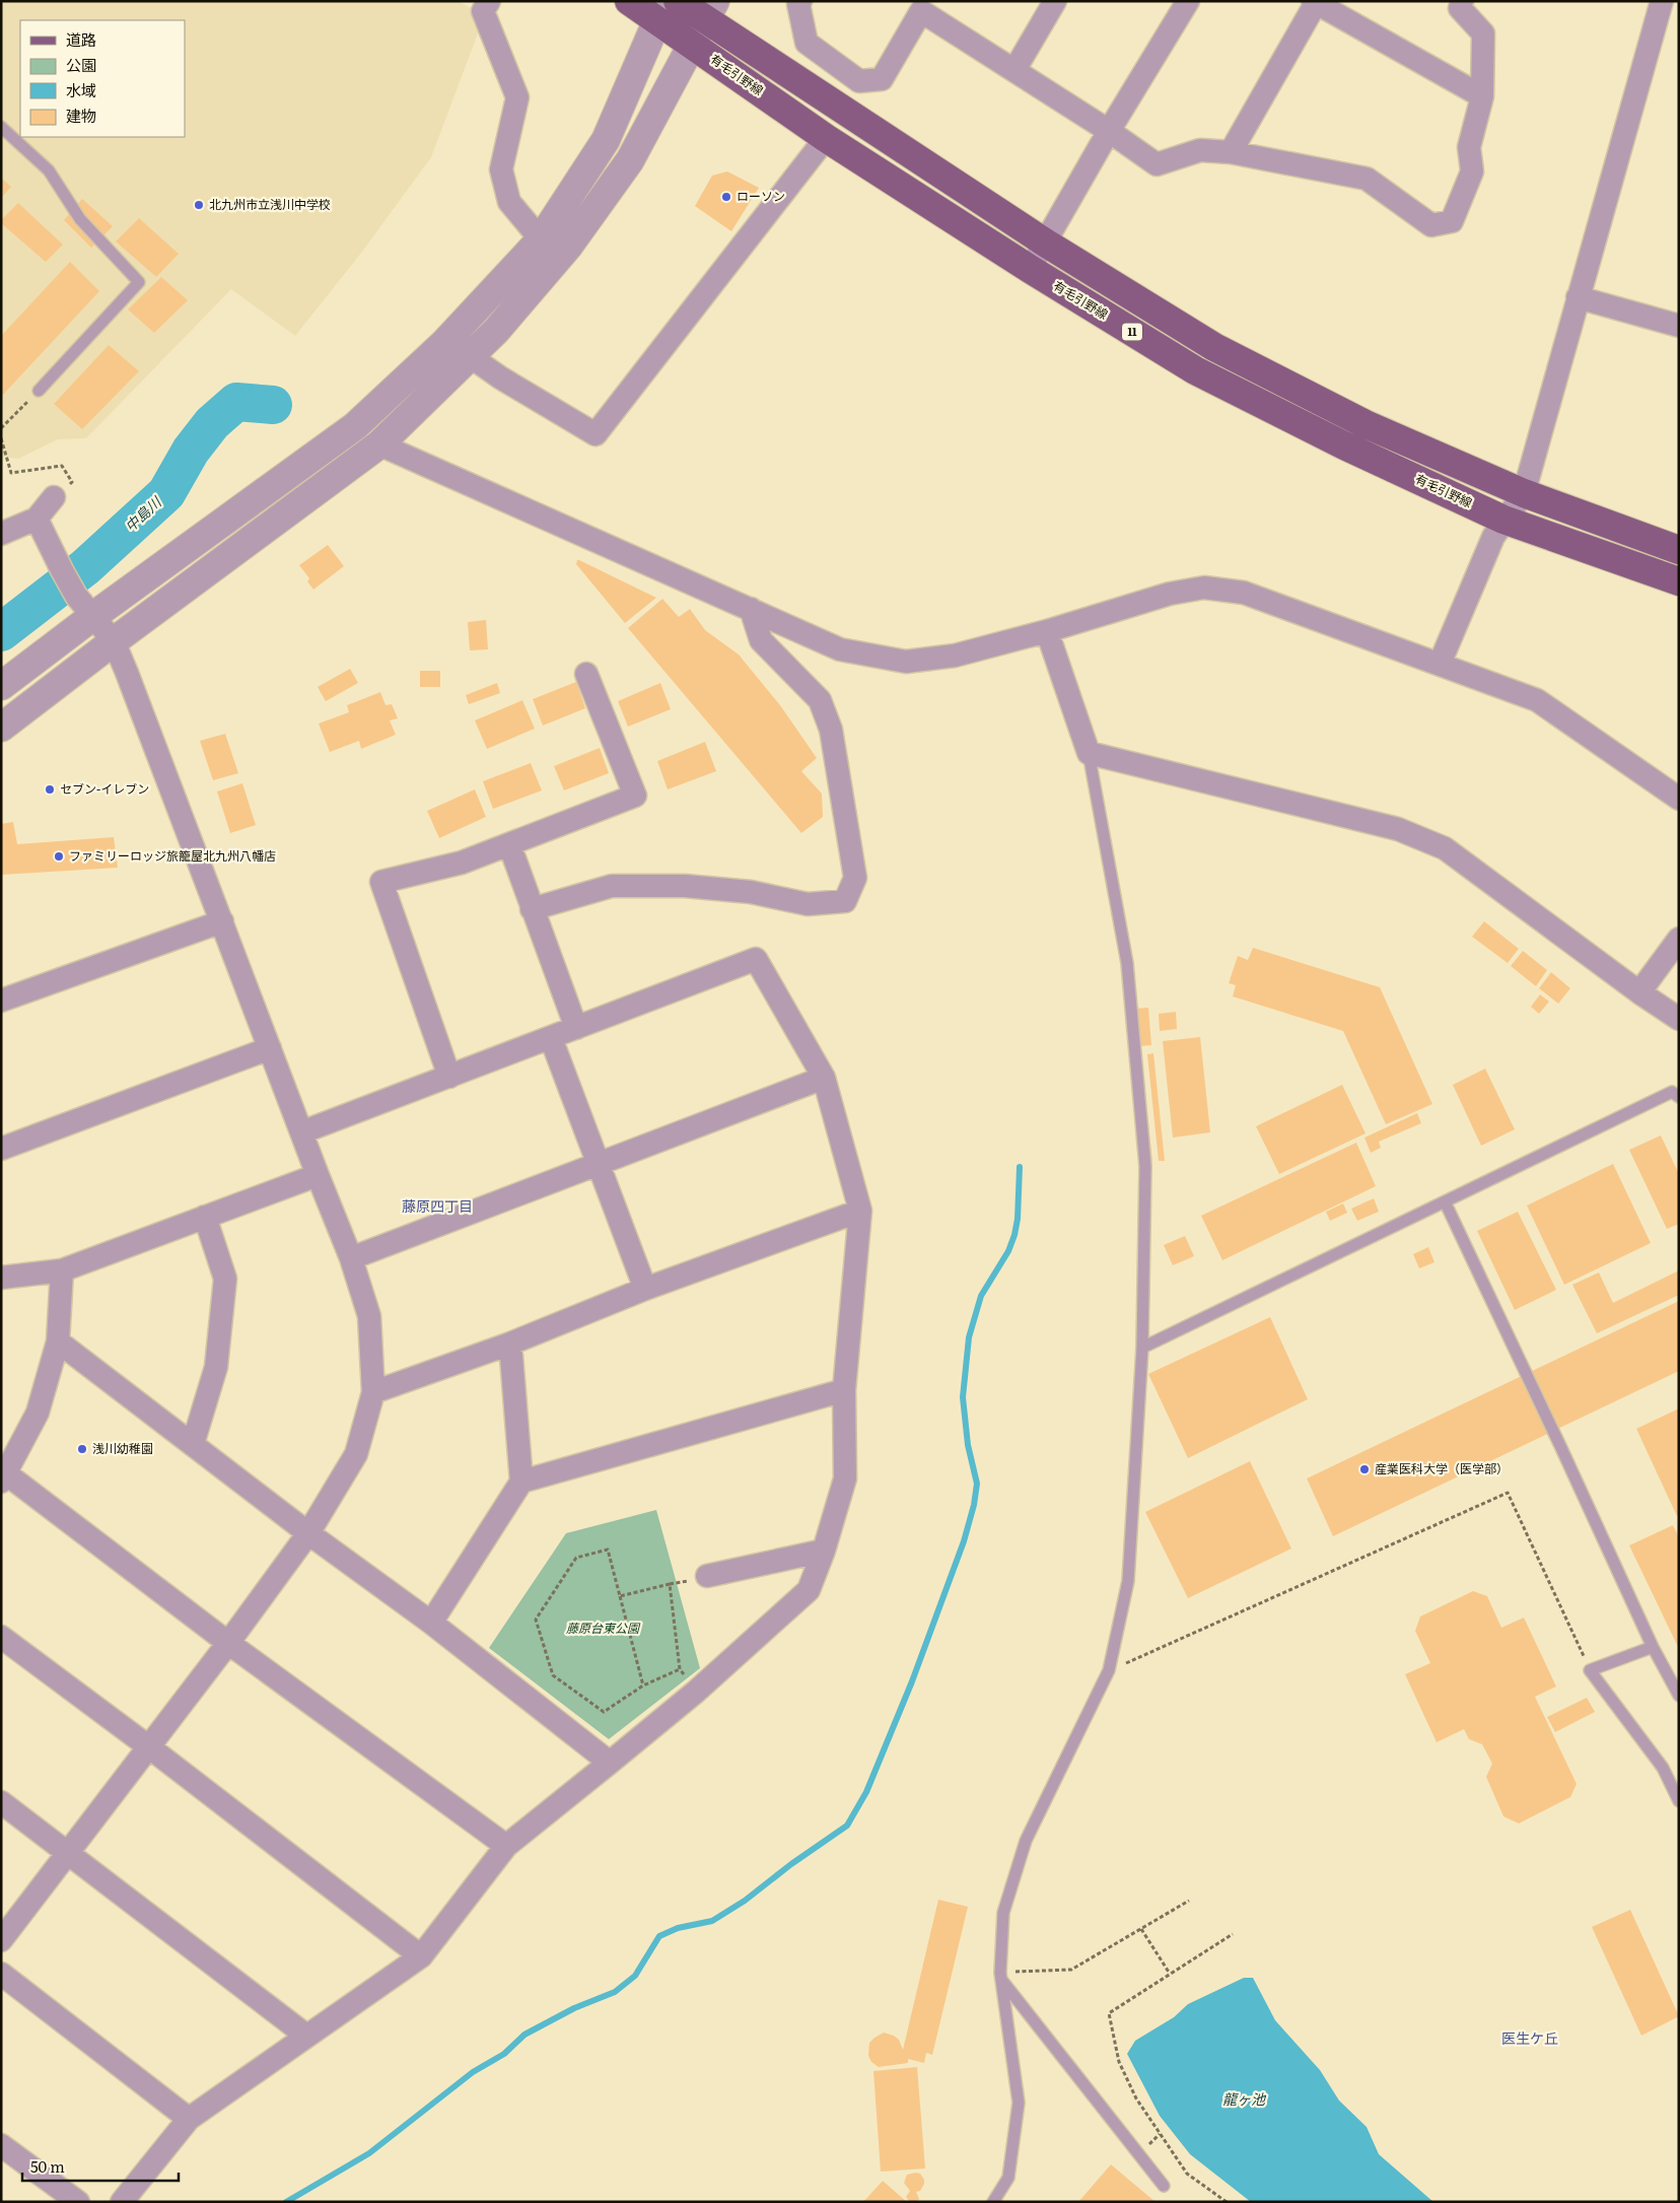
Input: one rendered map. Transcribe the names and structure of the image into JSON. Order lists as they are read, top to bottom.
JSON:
{
  "streets": {
    "main road": ["有毛引野線", "11"]
  },
  "districts": ["藤原四丁目", "医生ケ丘"],
  "water": ["中島川", "龍ヶ池"],
  "parks": ["藤原台東公園"],
  "places": [
    "ローソン",
    "北九州市立浅川中学校",
    "セブン-イレブン",
    "ファミリーロッジ旅籠屋北九州八幡店",
    "浅川幼稚園",
    "産業医科大学（医学部）"
  ],
  "legend": [
    "道路",
    "公園",
    "水域",
    "建物"
  ],
  "scale_bar": "50 m"
}
